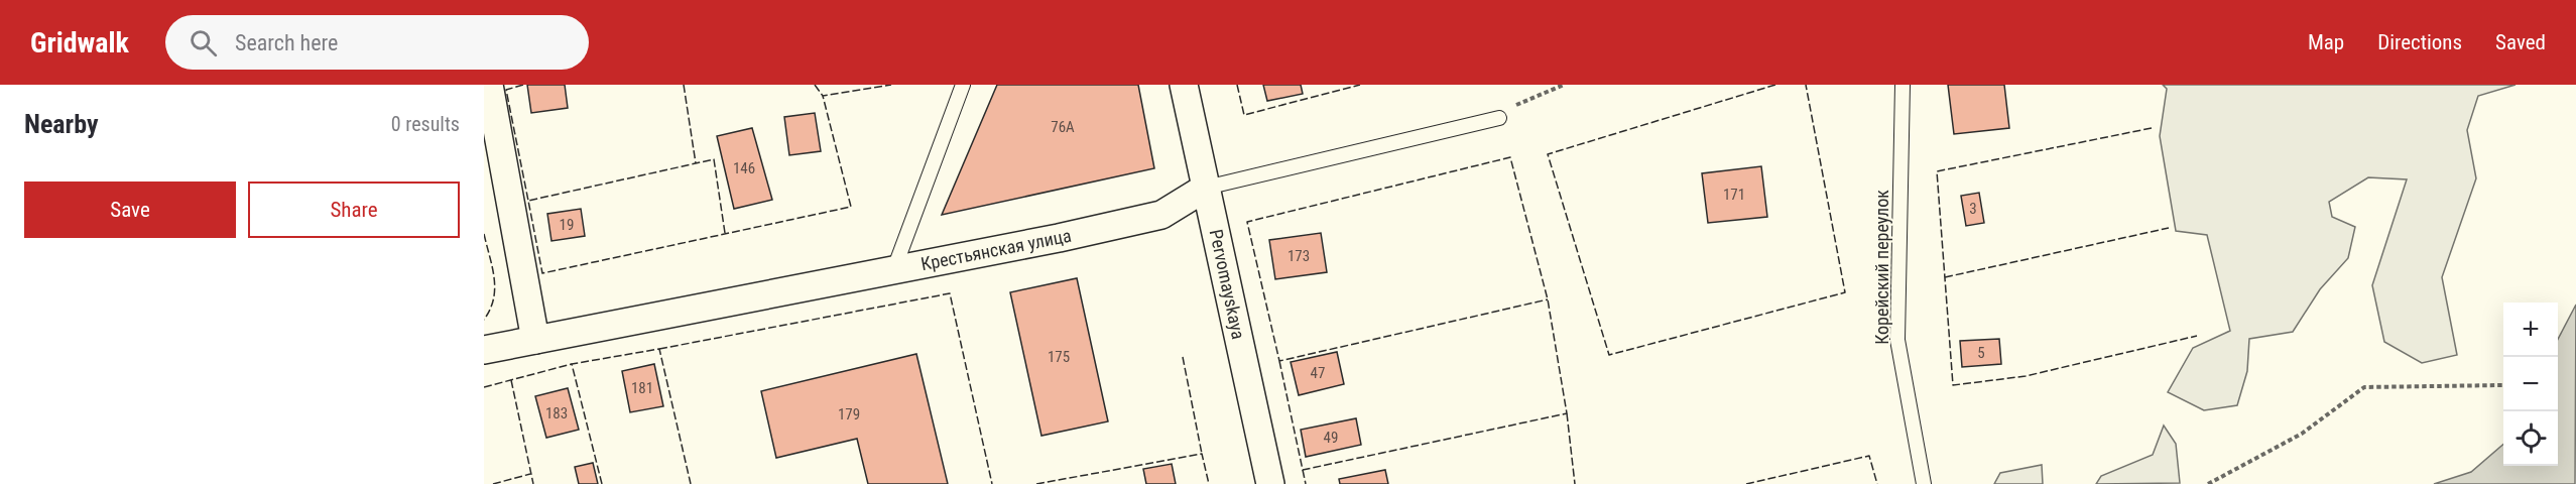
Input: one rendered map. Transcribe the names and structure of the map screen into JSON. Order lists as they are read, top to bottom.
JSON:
{
  "streets": {
    "street": ["Крестьянская улица", "Pervomayskaya"],
    "lane": ["Корейский переулок"]
  },
  "crossings": [
    ["Крестьянская улица", "Pervomayskaya"]
  ],
  "house_numbers": [
    "76А",
    "146",
    "171",
    "3",
    "19",
    "173",
    "5",
    "175",
    "47",
    "181",
    "183",
    "179",
    "49"
  ],
  "page": {
    "header": "Gridwalk",
    "search": "Search here",
    "nav": ["Map", "Directions", "Saved"],
    "heading": ["Nearby", "0 results"],
    "buttons": ["Save", "Share"],
    "map_buttons": ["+", "−"]
  }
}
